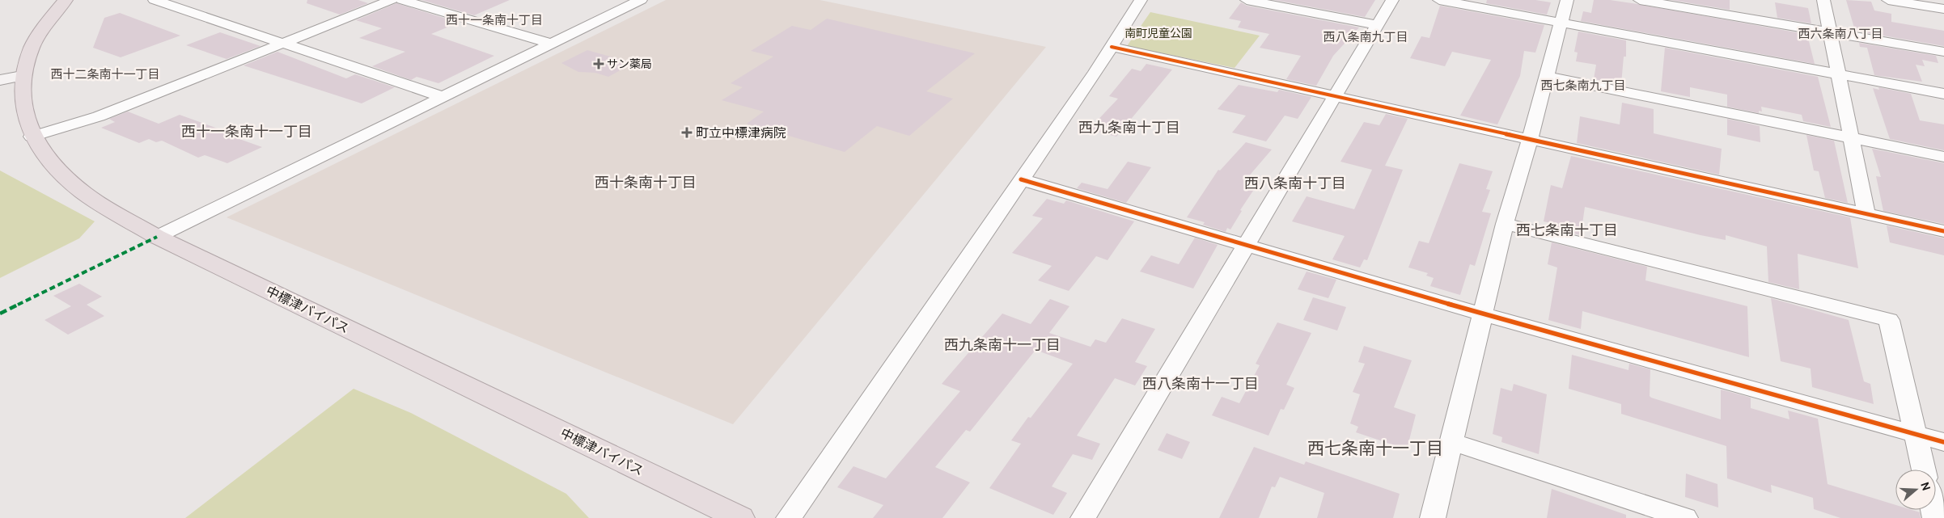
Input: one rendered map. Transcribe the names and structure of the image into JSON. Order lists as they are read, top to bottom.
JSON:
{
  "streets": {
    "highway": ["中標津バイパス"]
  },
  "districts": [
    "西十一条南十丁目",
    "西六条南八丁目",
    "西八条南九丁目",
    "西十二条南十一丁目",
    "西七条南九丁目",
    "西九条南十丁目",
    "西十一条南十一丁目",
    "西十条南十丁目",
    "西八条南十丁目",
    "西七条南十丁目",
    "西九条南十一丁目",
    "西八条南十一丁目",
    "西七条南十一丁目"
  ],
  "parks": ["南町児童公園"],
  "places": {
    "health": ["サン薬局", "町立中標津病院"]
  },
  "north": "right"
}
